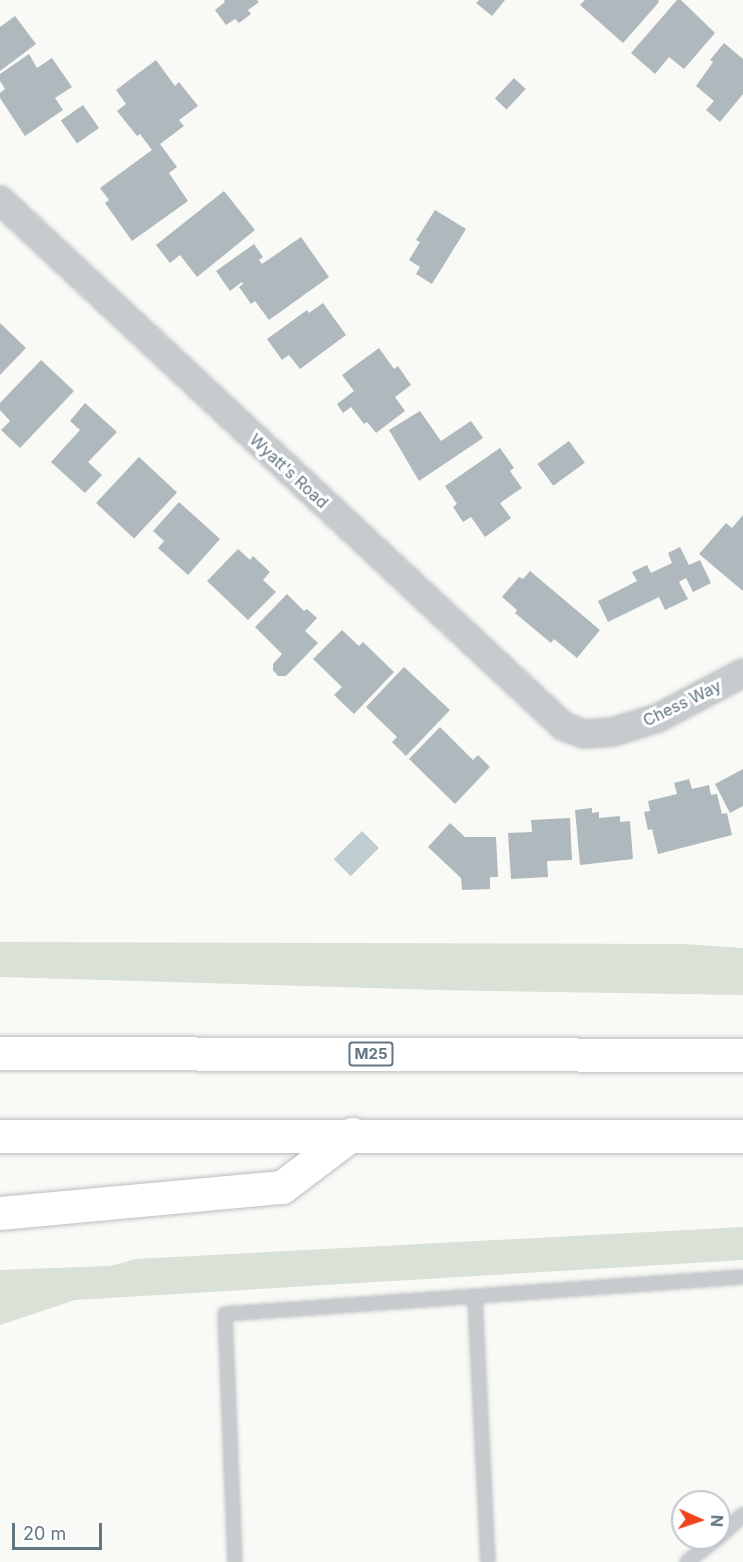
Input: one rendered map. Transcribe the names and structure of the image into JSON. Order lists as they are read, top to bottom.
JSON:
{
  "streets": {
    "highway": ["M25"],
    "street": ["Wyatt's Road", "Chess Way"]
  },
  "crossings": [
    ["Wyatt's Road", "Chess Way"]
  ],
  "scale_bar": "20 m",
  "north": "right"
}
